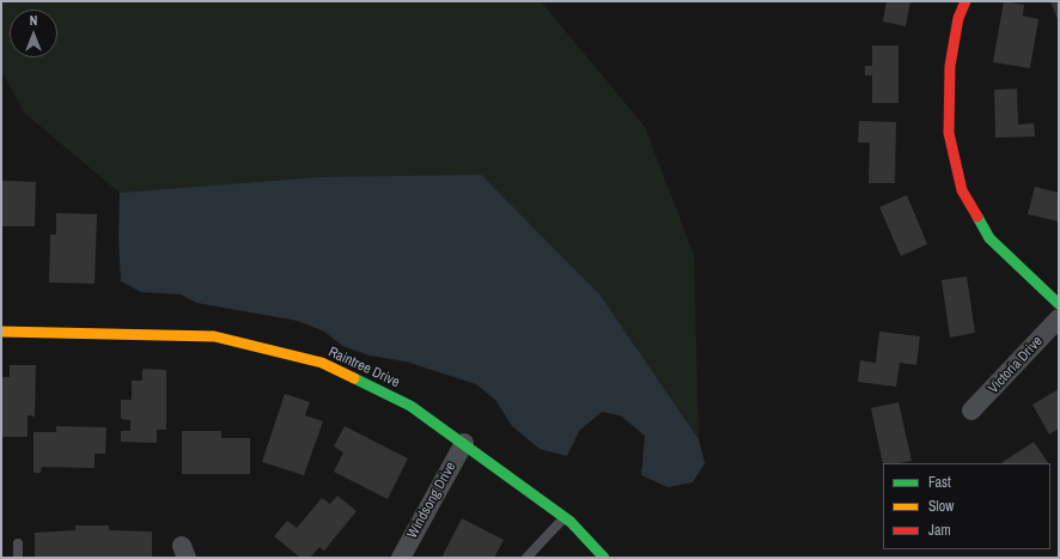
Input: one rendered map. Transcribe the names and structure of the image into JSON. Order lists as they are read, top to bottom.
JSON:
{
  "streets": {
    "street": ["Victoria Drive", "Raintree Drive", "Windsong Drive"]
  },
  "crossings": [
    ["Raintree Drive", "Windsong Drive"]
  ],
  "legend": ["Fast", "Slow", "Jam"],
  "north": "top"
}
